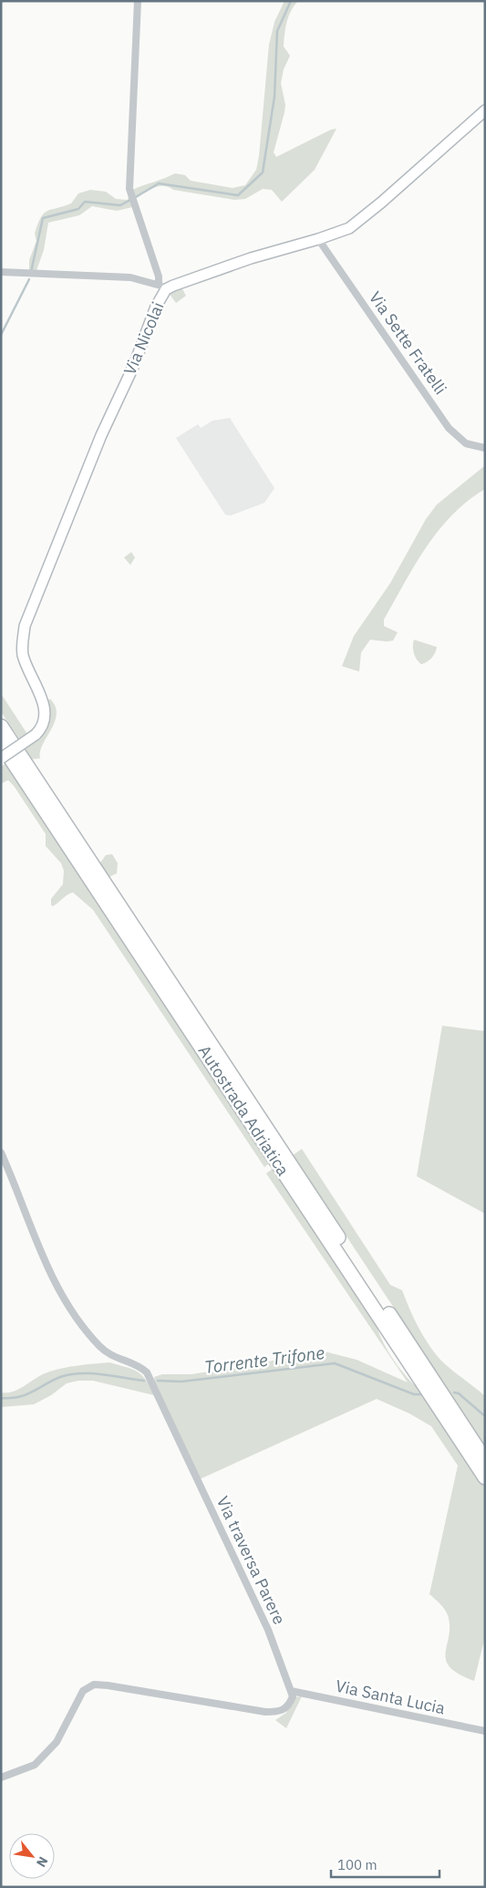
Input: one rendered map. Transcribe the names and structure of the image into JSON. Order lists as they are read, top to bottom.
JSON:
{
  "streets": {
    "highway": ["Autostrada Adriatica"],
    "street": [
      "Via Nicolai",
      "Via Sette Fratelli",
      "Via traversa Parere",
      "Via Santa Lucia"
    ]
  },
  "crossings": [
    ["Via Nicolai", "Via Sette Fratelli"],
    ["Via traversa Parere", "Via Santa Lucia"]
  ],
  "water": ["Torrente Trifone"],
  "scale_bar": "100 m",
  "north": "bottom right"
}
